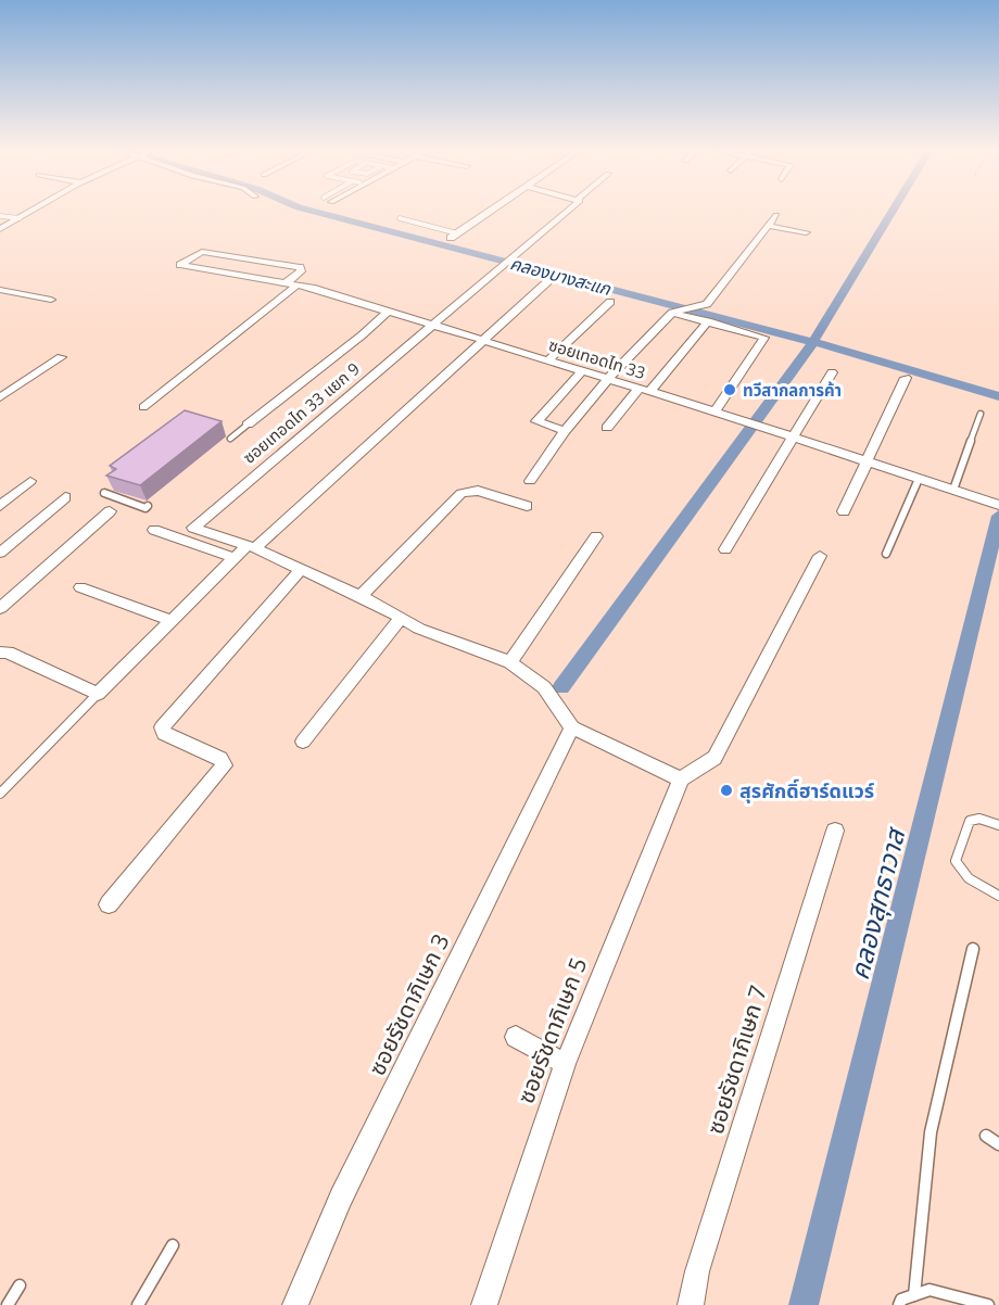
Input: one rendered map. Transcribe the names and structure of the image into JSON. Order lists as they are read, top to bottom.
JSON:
{
  "streets": {
    "street": [
      "ซอยเทอดไท 33",
      "ซอยเทอดไท 33 แยก 9",
      "ซอยรัชดาภิเษก 3",
      "ซอยรัชดาภิเษก 5",
      "ซอยรัชดาภิเษก 7"
    ]
  },
  "crossings": [
    ["ซอยเทอดไท 33", "ซอยเทอดไท 33 แยก 9"]
  ],
  "water": ["คลองบางสะแก", "คลองสุทธาวาส"],
  "places": ["ทวีสากลการค้า", "สุรศักดิ์ฮาร์ดแวร์"]
}
